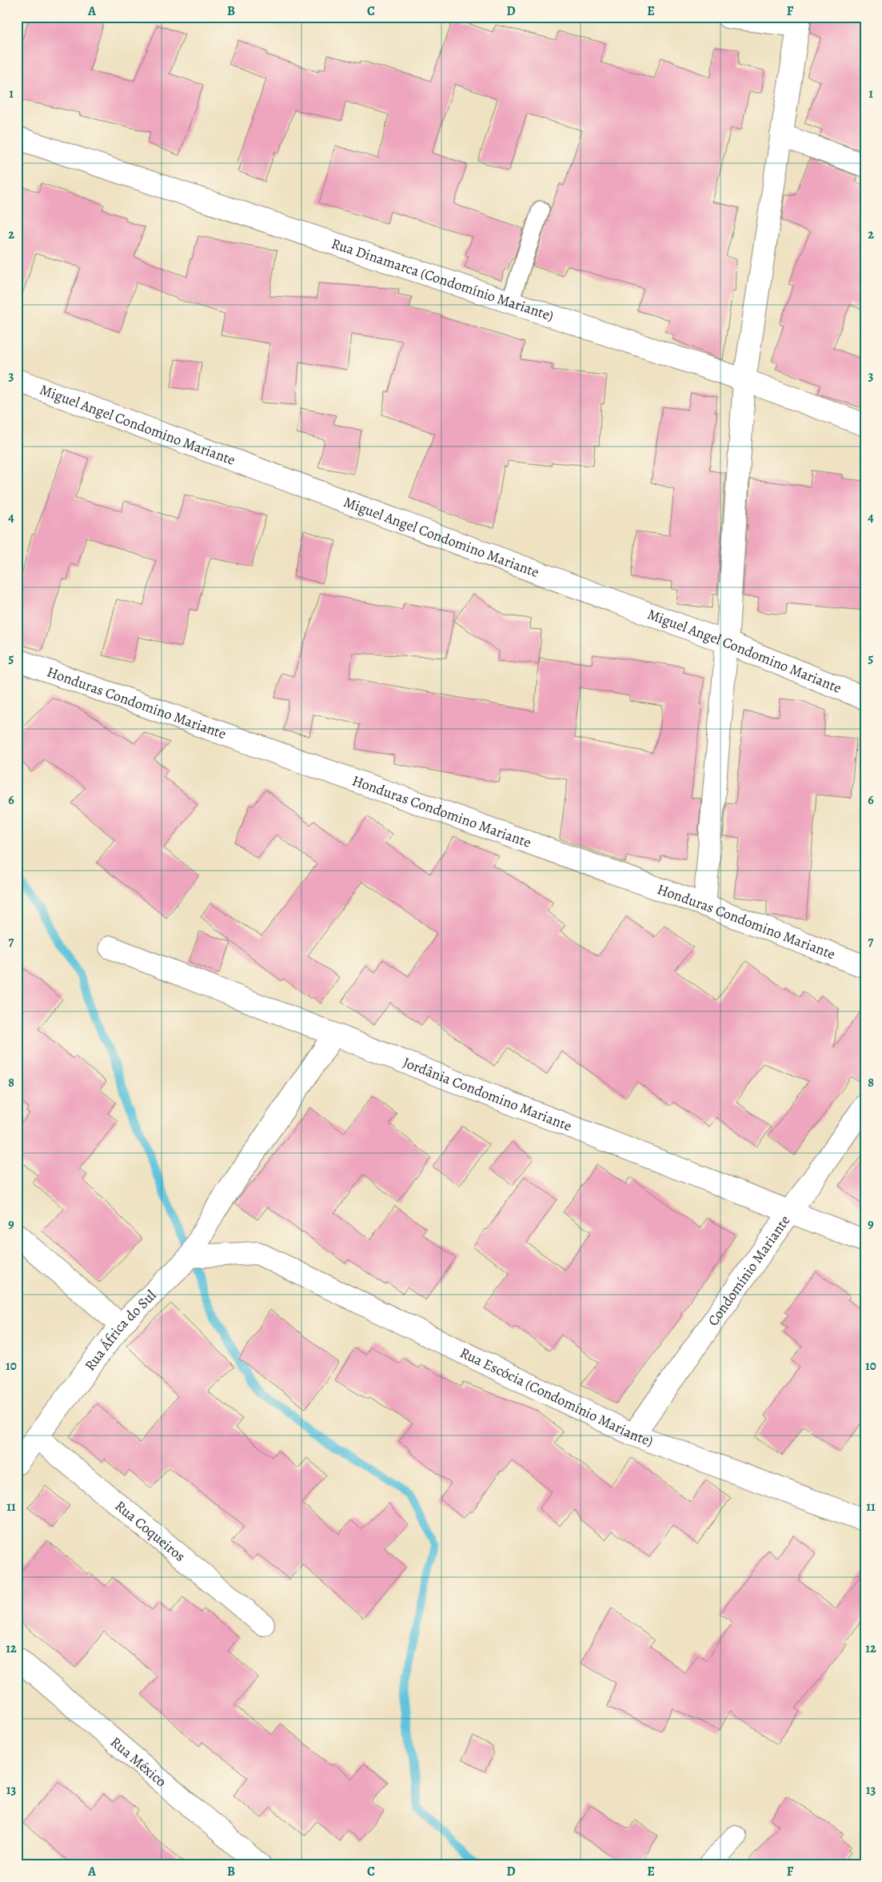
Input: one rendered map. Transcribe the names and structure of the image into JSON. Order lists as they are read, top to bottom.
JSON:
{
  "streets": {
    "street": [
      "Rua Dinamarca (Condomínio Mariante)",
      "Miguel Angel Condomino Mariante",
      "Honduras Condomino Mariante",
      "Jordânia Condomino Mariante",
      "Condomínio Mariante",
      "Rua África do Sul",
      "Rua Escócia (Condomínio Mariante)",
      "Rua Coqueiros",
      "Rua México"
    ]
  },
  "crossings": [
    ["Jordânia Condomino Mariante", "Condomínio Mariante"],
    ["Jordânia Condomino Mariante", "Rua África do Sul"],
    ["Condomínio Mariante", "Rua Escócia (Condomínio Mariante)"],
    ["Rua África do Sul", "Rua Escócia (Condomínio Mariante)"],
    ["Rua África do Sul", "Rua Coqueiros"]
  ],
  "grid": {
    "columns": [
      "A",
      "B",
      "C",
      "D",
      "E",
      "F"
    ],
    "rows": [
      "1",
      "2",
      "3",
      "4",
      "5",
      "6",
      "7",
      "8",
      "9",
      "10",
      "11",
      "12",
      "13"
    ]
  }
}
